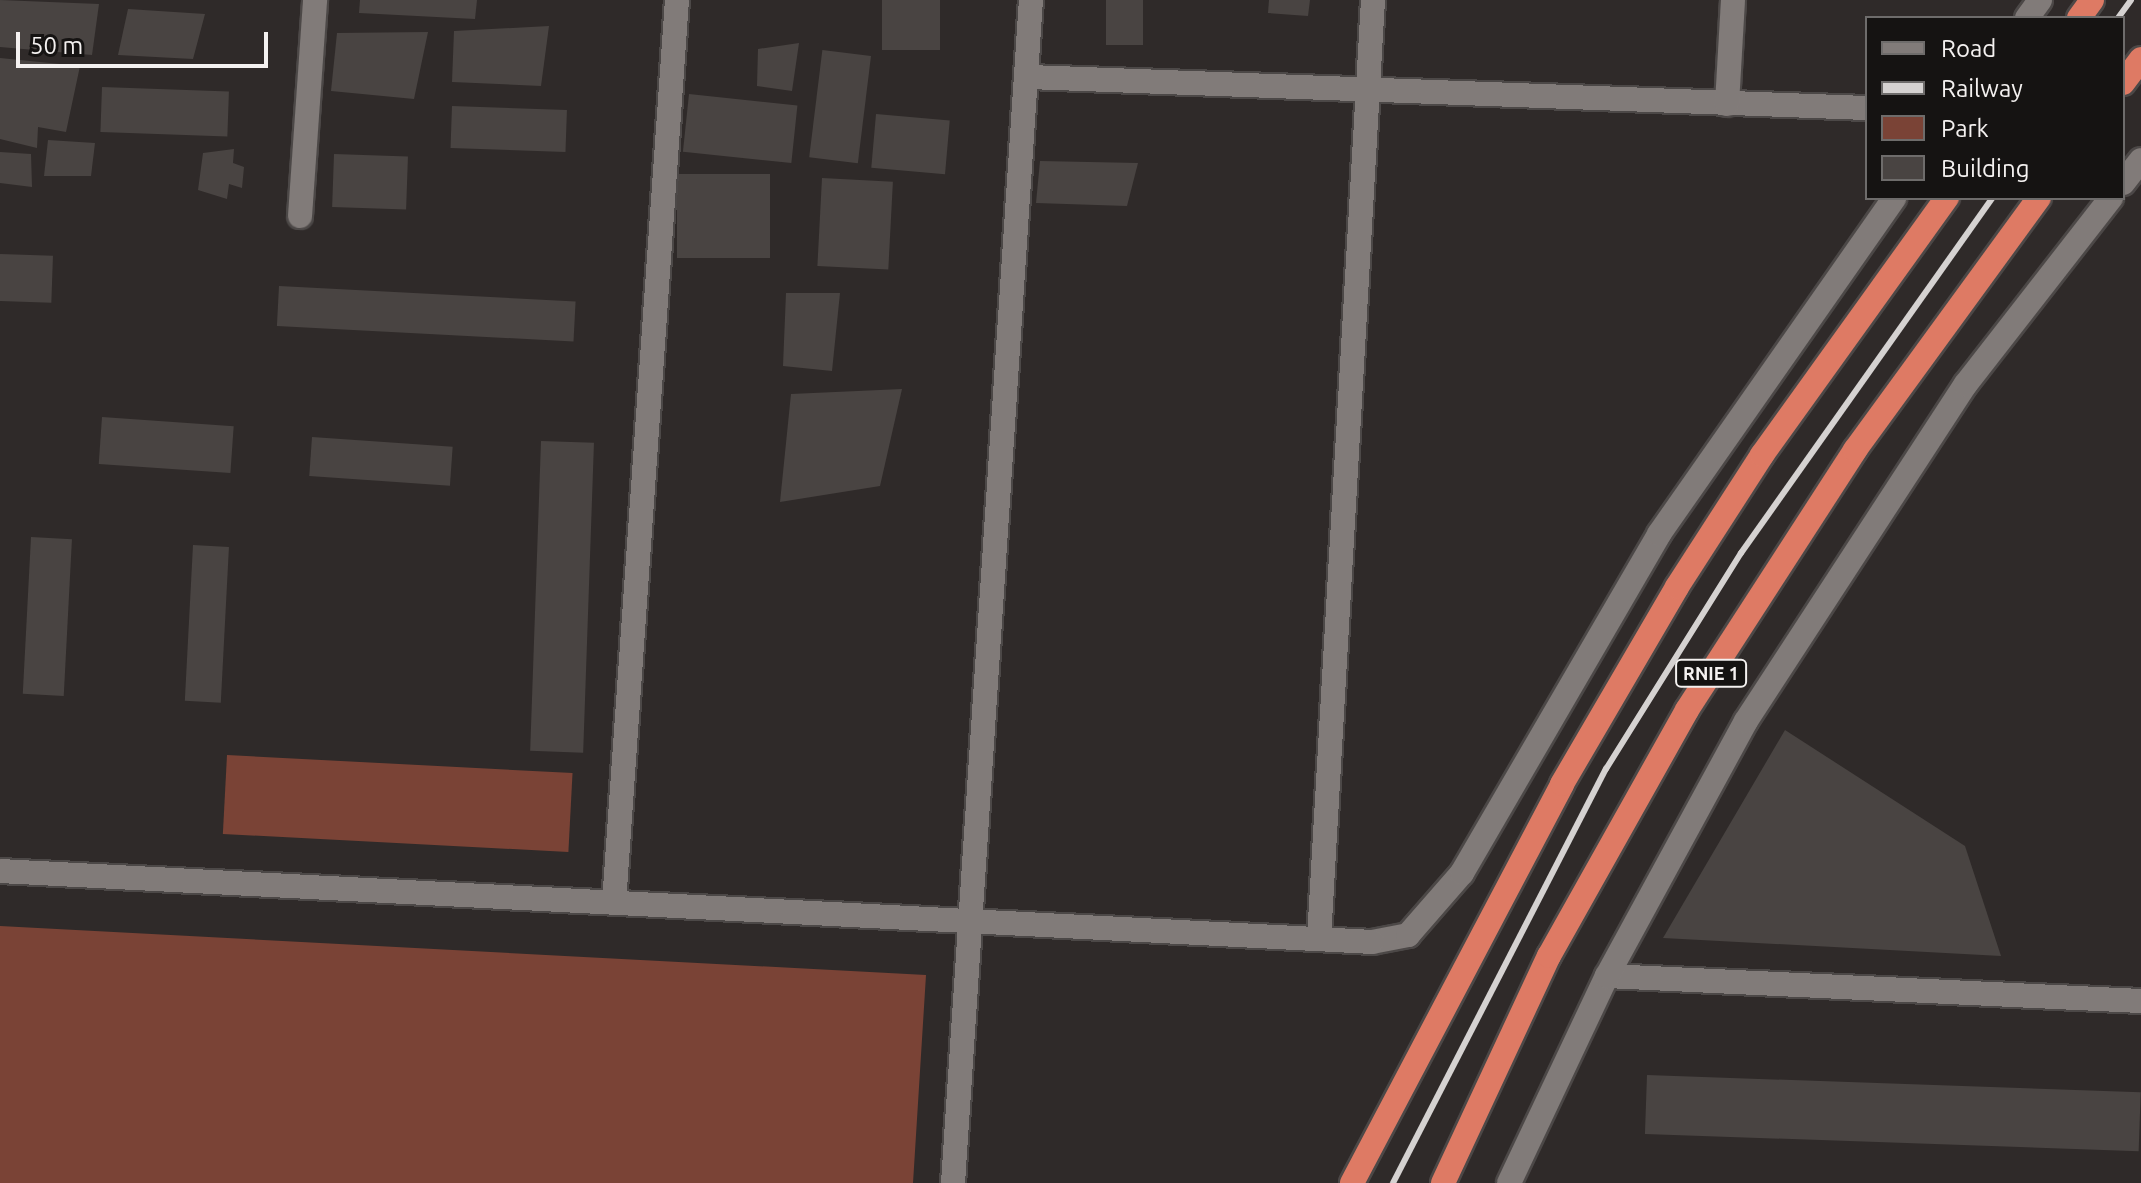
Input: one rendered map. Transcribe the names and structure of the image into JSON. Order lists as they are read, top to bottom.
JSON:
{
  "streets": {
    "highway": ["RNIE 1"]
  },
  "legend": [
    "Road",
    "Railway",
    "Park",
    "Building"
  ],
  "scale_bar": "50 m"
}
